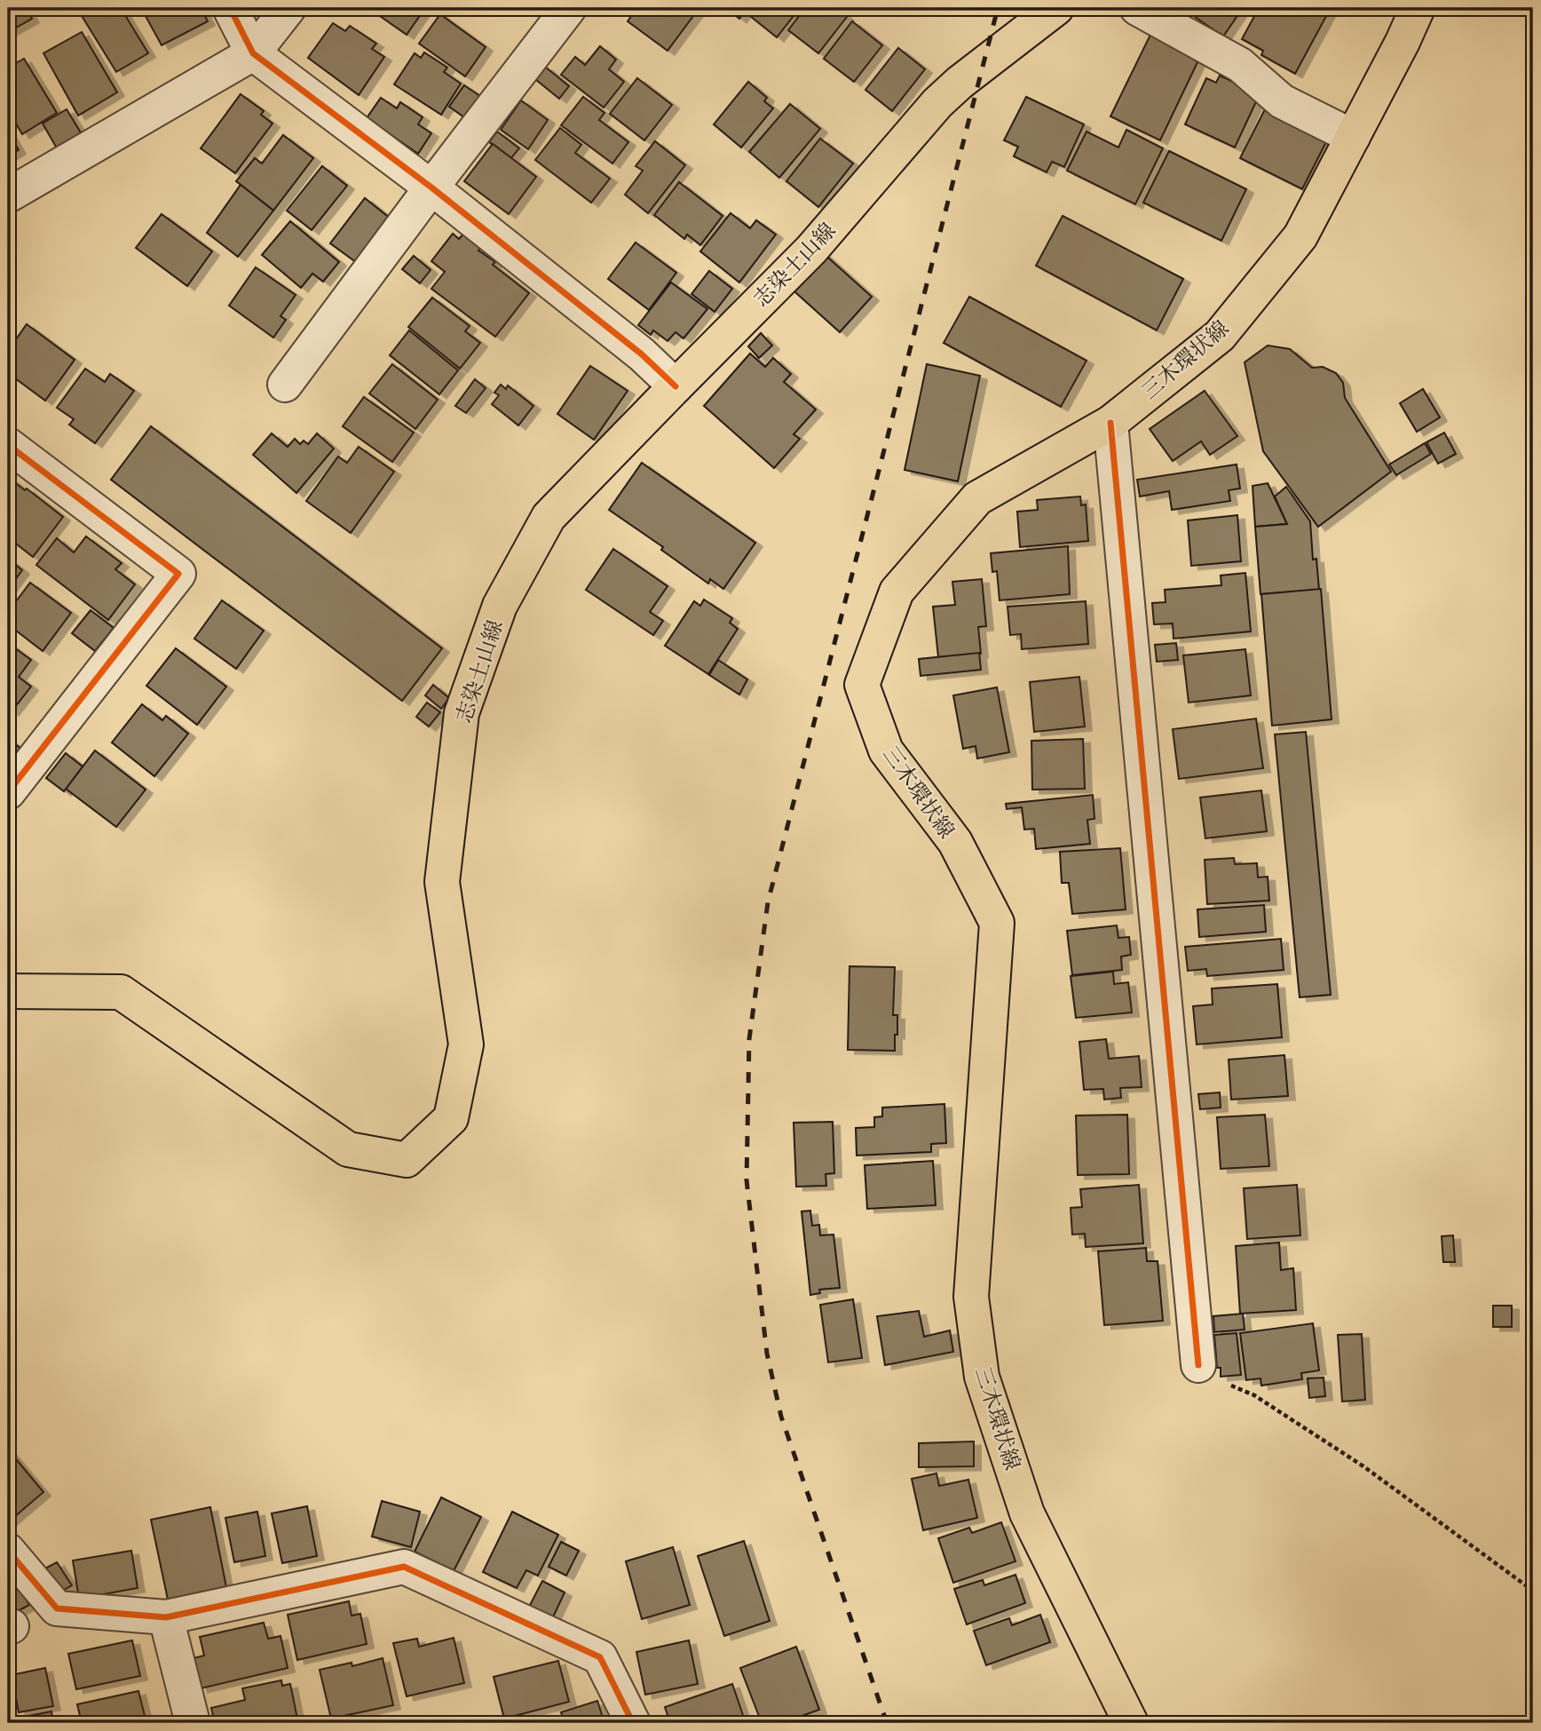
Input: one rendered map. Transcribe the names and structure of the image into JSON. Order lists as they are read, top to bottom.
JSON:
{
  "streets": {
    "main road": ["志染土山線", "三木環状線"]
  }
}
